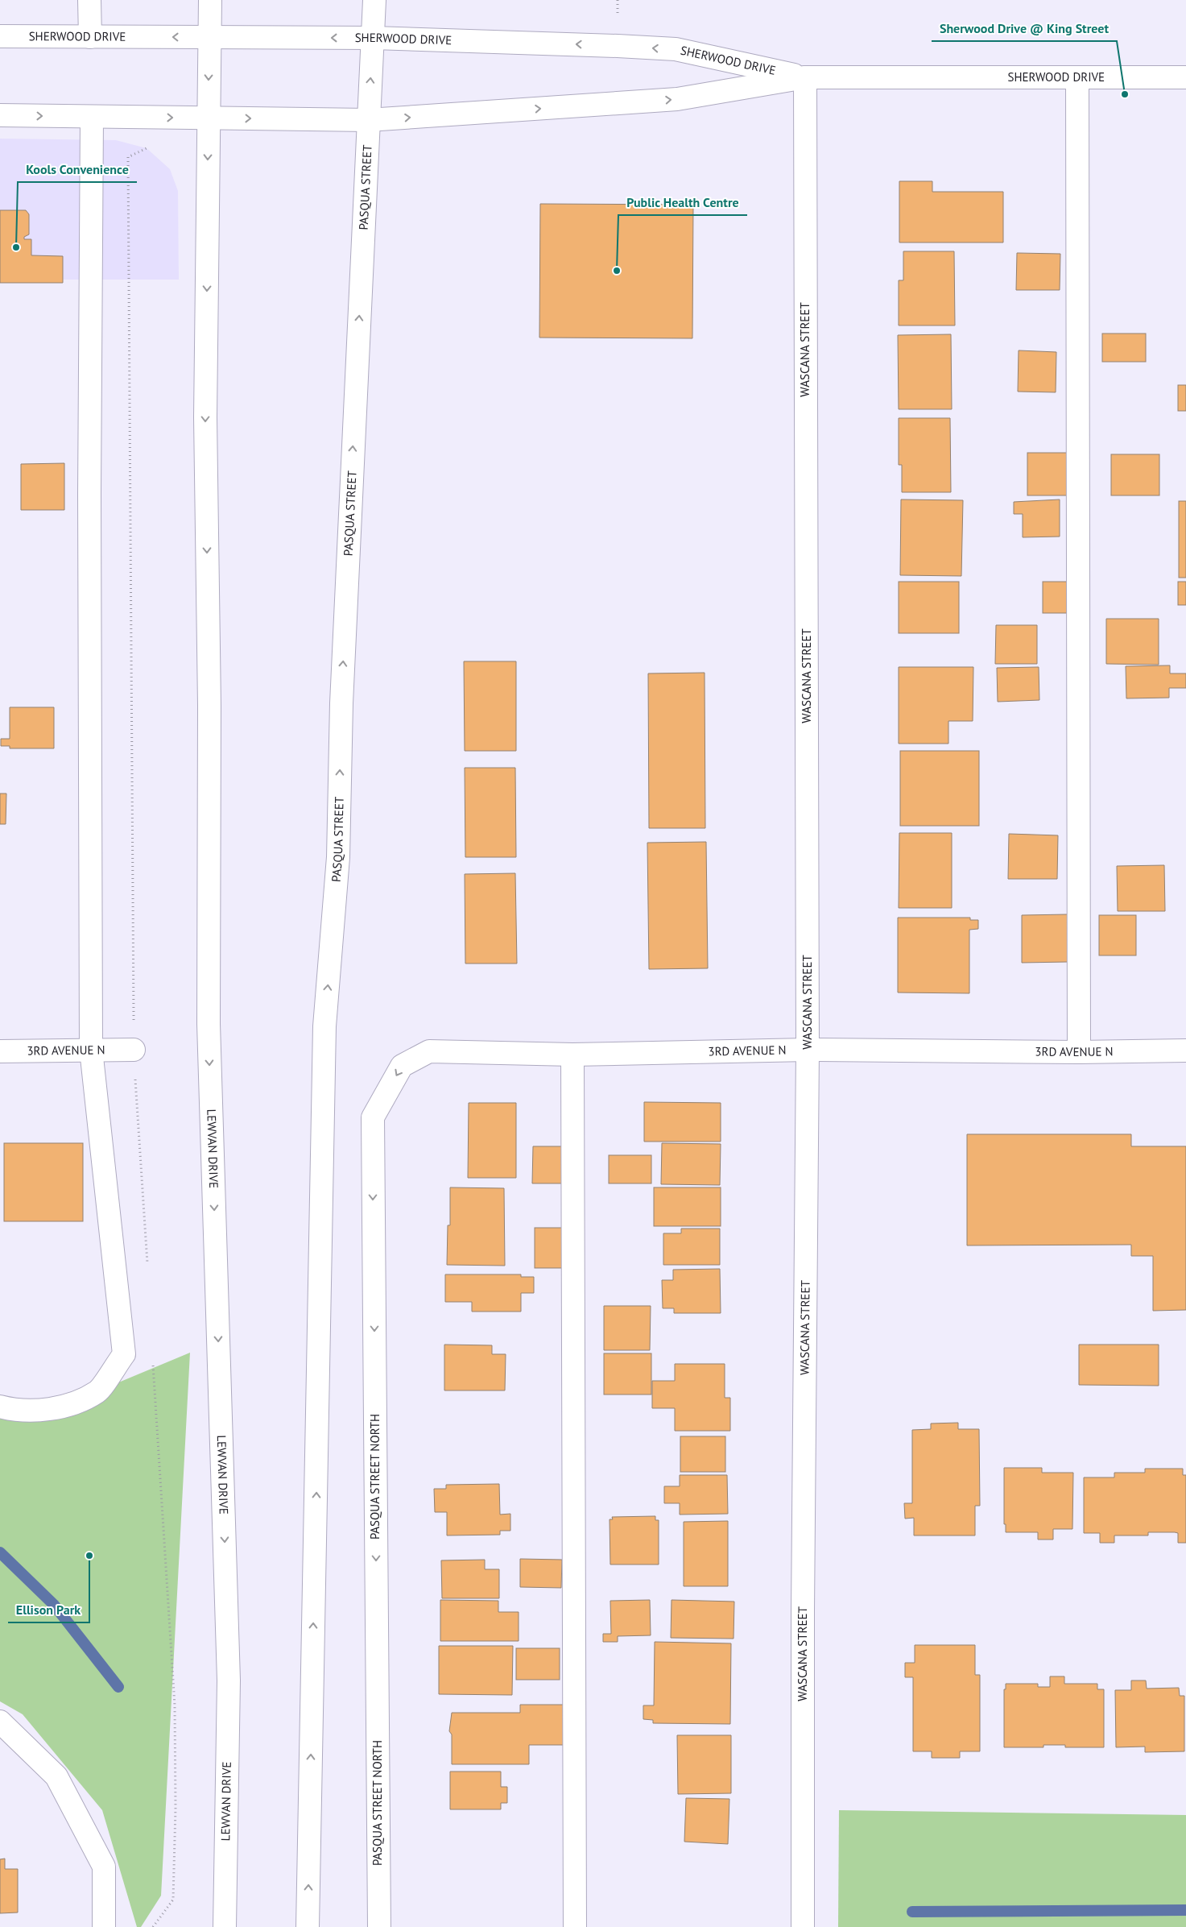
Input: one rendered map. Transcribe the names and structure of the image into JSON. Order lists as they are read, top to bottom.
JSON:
{
  "streets": {
    "street": [
      "SHERWOOD DRIVE",
      "PASQUA STREET",
      "WASCANA STREET",
      "3RD AVENUE N",
      "LEWVAN DRIVE",
      "PASQUA STREET NORTH"
    ]
  },
  "crossings": [
    ["SHERWOOD DRIVE", "PASQUA STREET"],
    ["SHERWOOD DRIVE", "WASCANA STREET"],
    ["SHERWOOD DRIVE", "LEWVAN DRIVE"],
    ["WASCANA STREET", "3RD AVENUE N"],
    ["3RD AVENUE N", "PASQUA STREET NORTH"]
  ],
  "one_way": ["PASQUA STREET"],
  "places": [
    "Sherwood Drive @ King Street",
    "Kools Convenience",
    "Public Health Centre",
    "Ellison Park"
  ]
}
